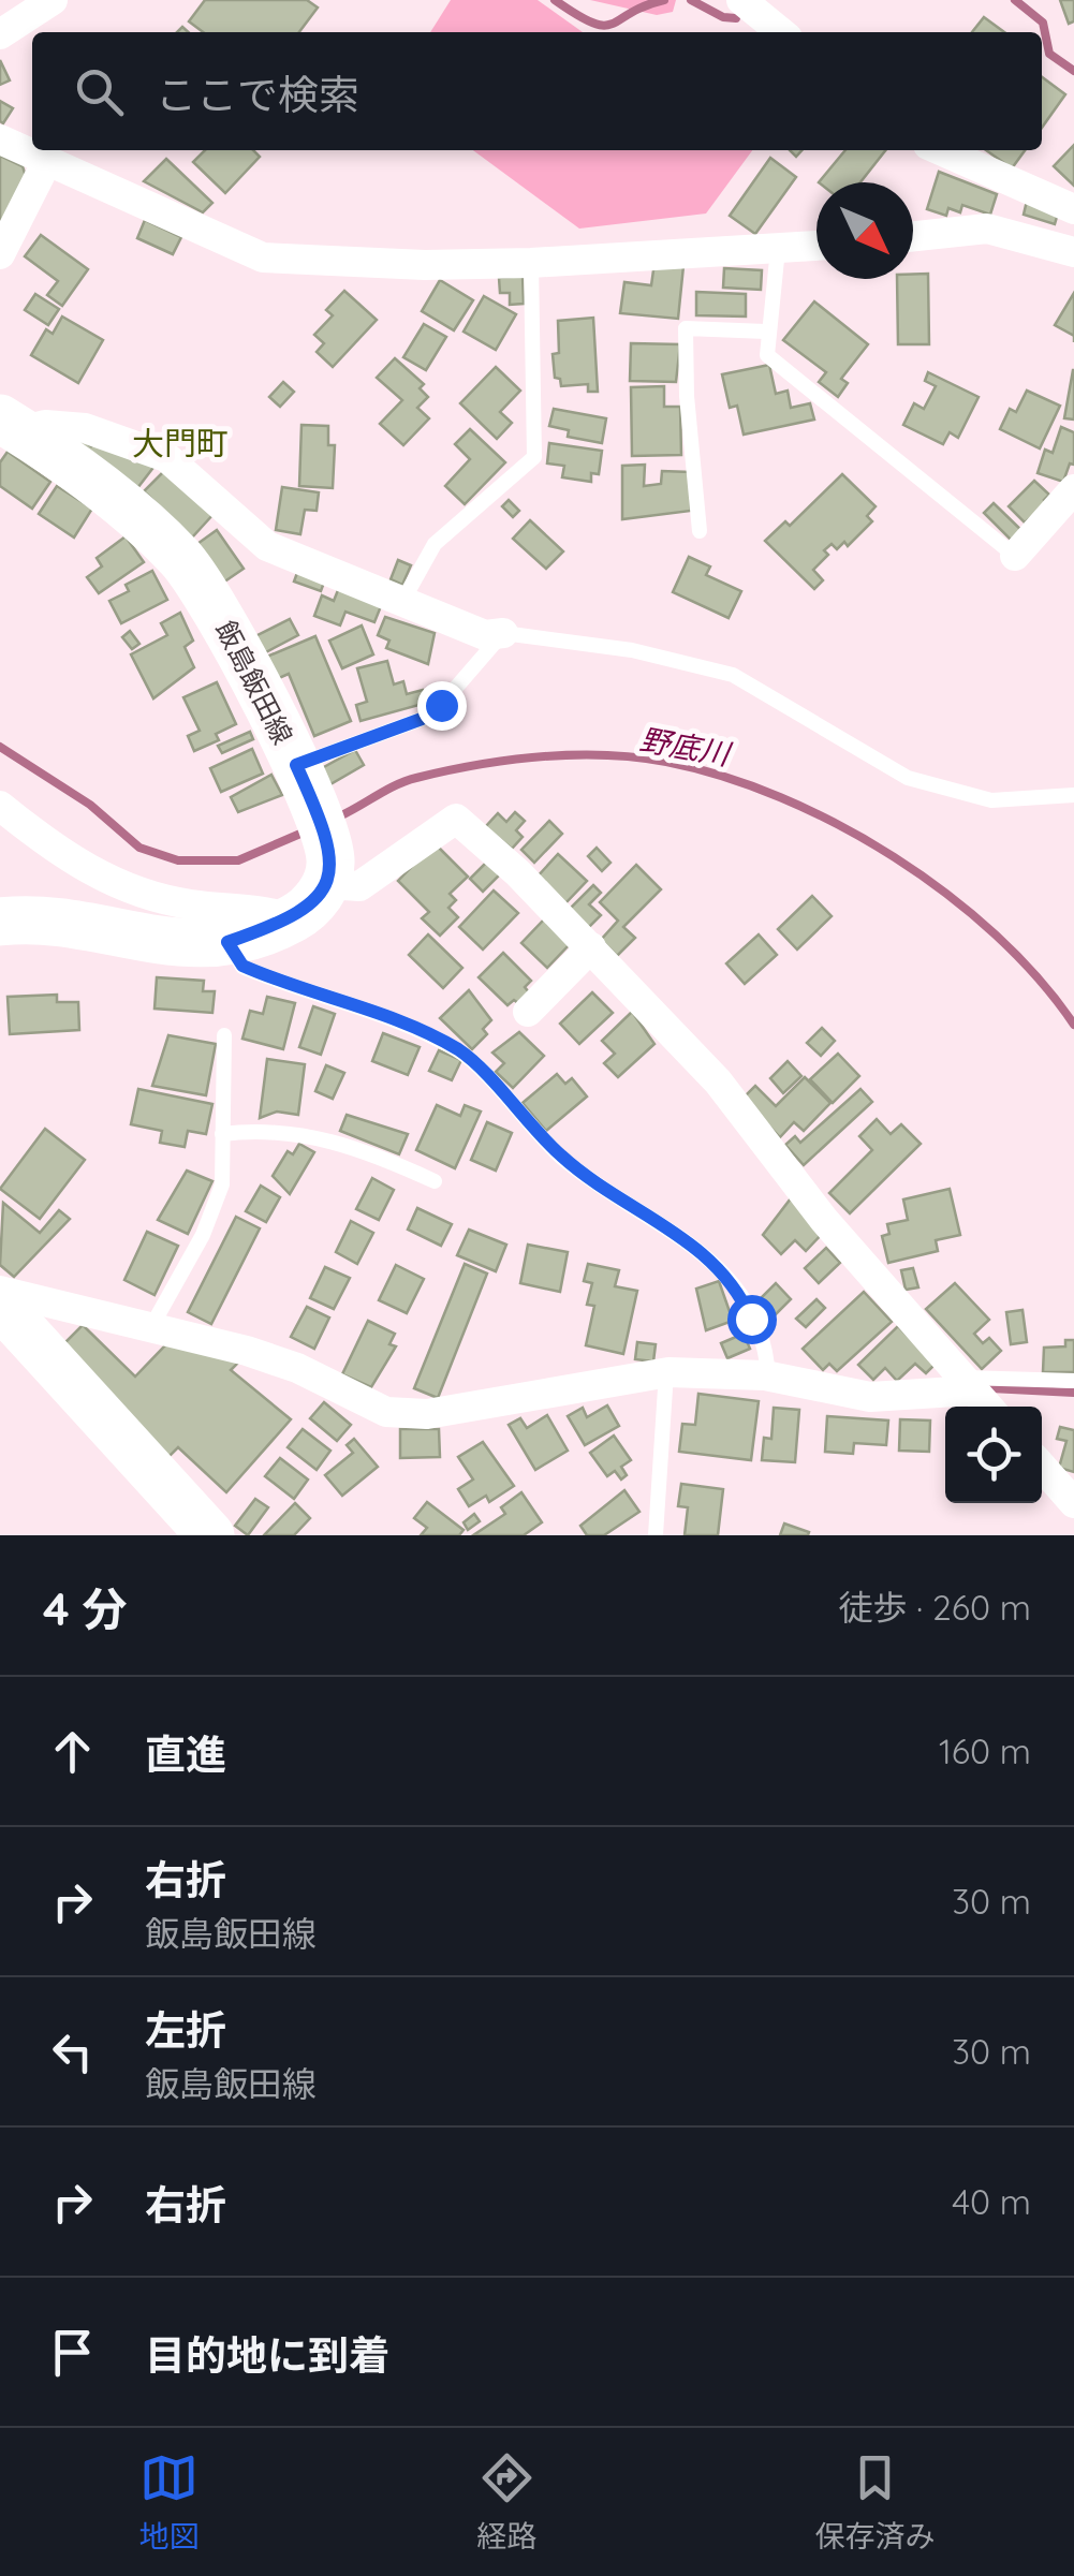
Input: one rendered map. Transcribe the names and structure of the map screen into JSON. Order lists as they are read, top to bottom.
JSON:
{
  "streets": {
    "main road": ["飯島飯田線"]
  },
  "districts": ["大門町"],
  "water": ["野底川"],
  "north": "bottom right",
  "page": {
    "search": "ここで検索",
    "heading": ["4 分", "徒歩 · 260 m"],
    "list": [
      ["直進", "160 m"],
      ["右折", "飯島飯田線", "30 m"],
      ["左折", "飯島飯田線", "30 m"],
      ["右折", "40 m"],
      "目的地に到着"
    ],
    "nav": ["地図", "経路", "保存済み"]
  }
}
